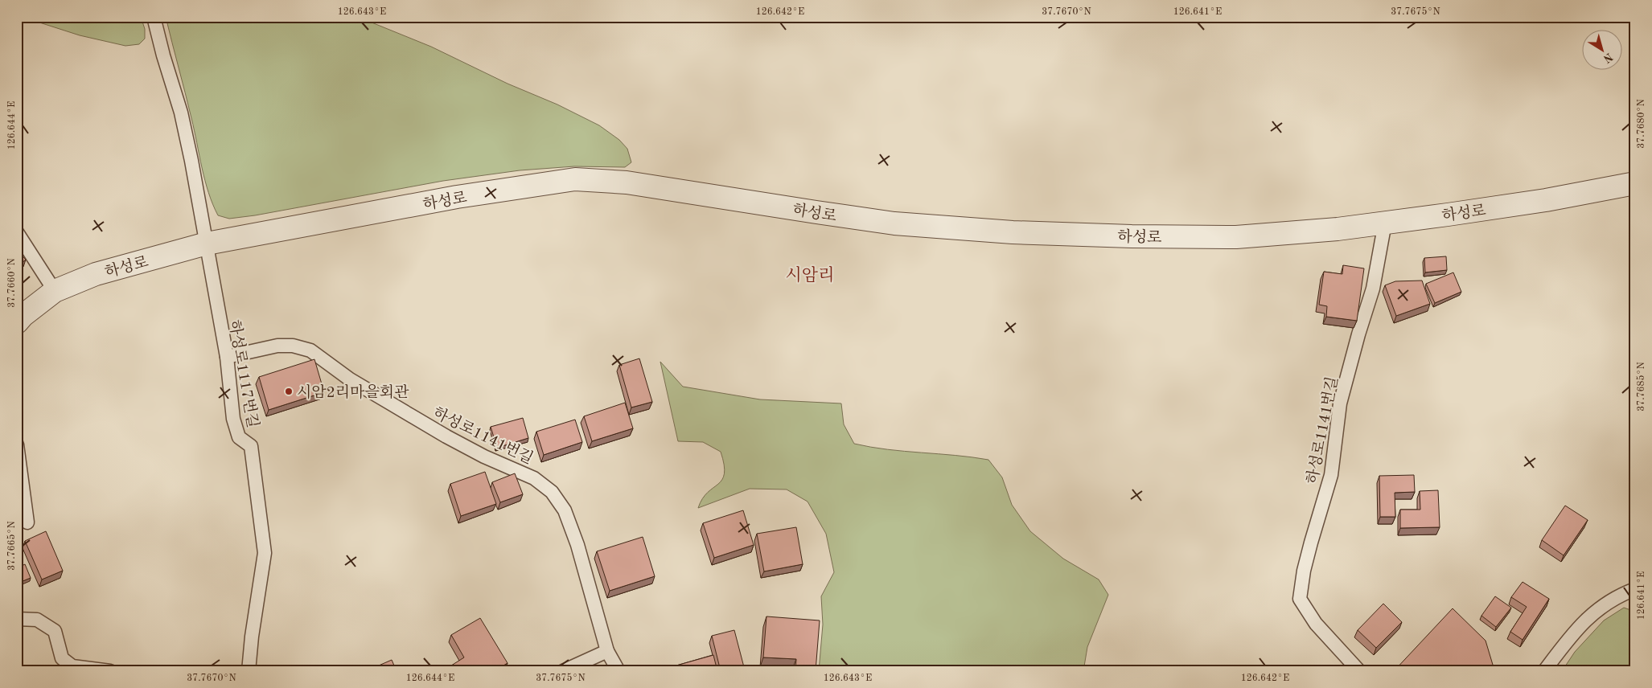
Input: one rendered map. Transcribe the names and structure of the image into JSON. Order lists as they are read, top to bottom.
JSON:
{
  "streets": {
    "street": ["하성로"],
    "lane": ["하성로1117번길", "하성로1141번길"]
  },
  "crossings": [
    ["하성로", "하성로1117번길"],
    ["하성로", "하성로1141번길"],
    ["하성로1117번길", "하성로1141번길"]
  ],
  "districts": ["시암리"],
  "places": ["시암2리마을회관"],
  "north": "bottom right",
  "coordinates": [
    "126.643°E",
    "126.642°E",
    "37.7670°N",
    "126.641°E",
    "37.7675°N",
    "37.7680°N",
    "126.644°E",
    "37.7660°N",
    "37.7685°N",
    "37.7665°N"
  ]
}
